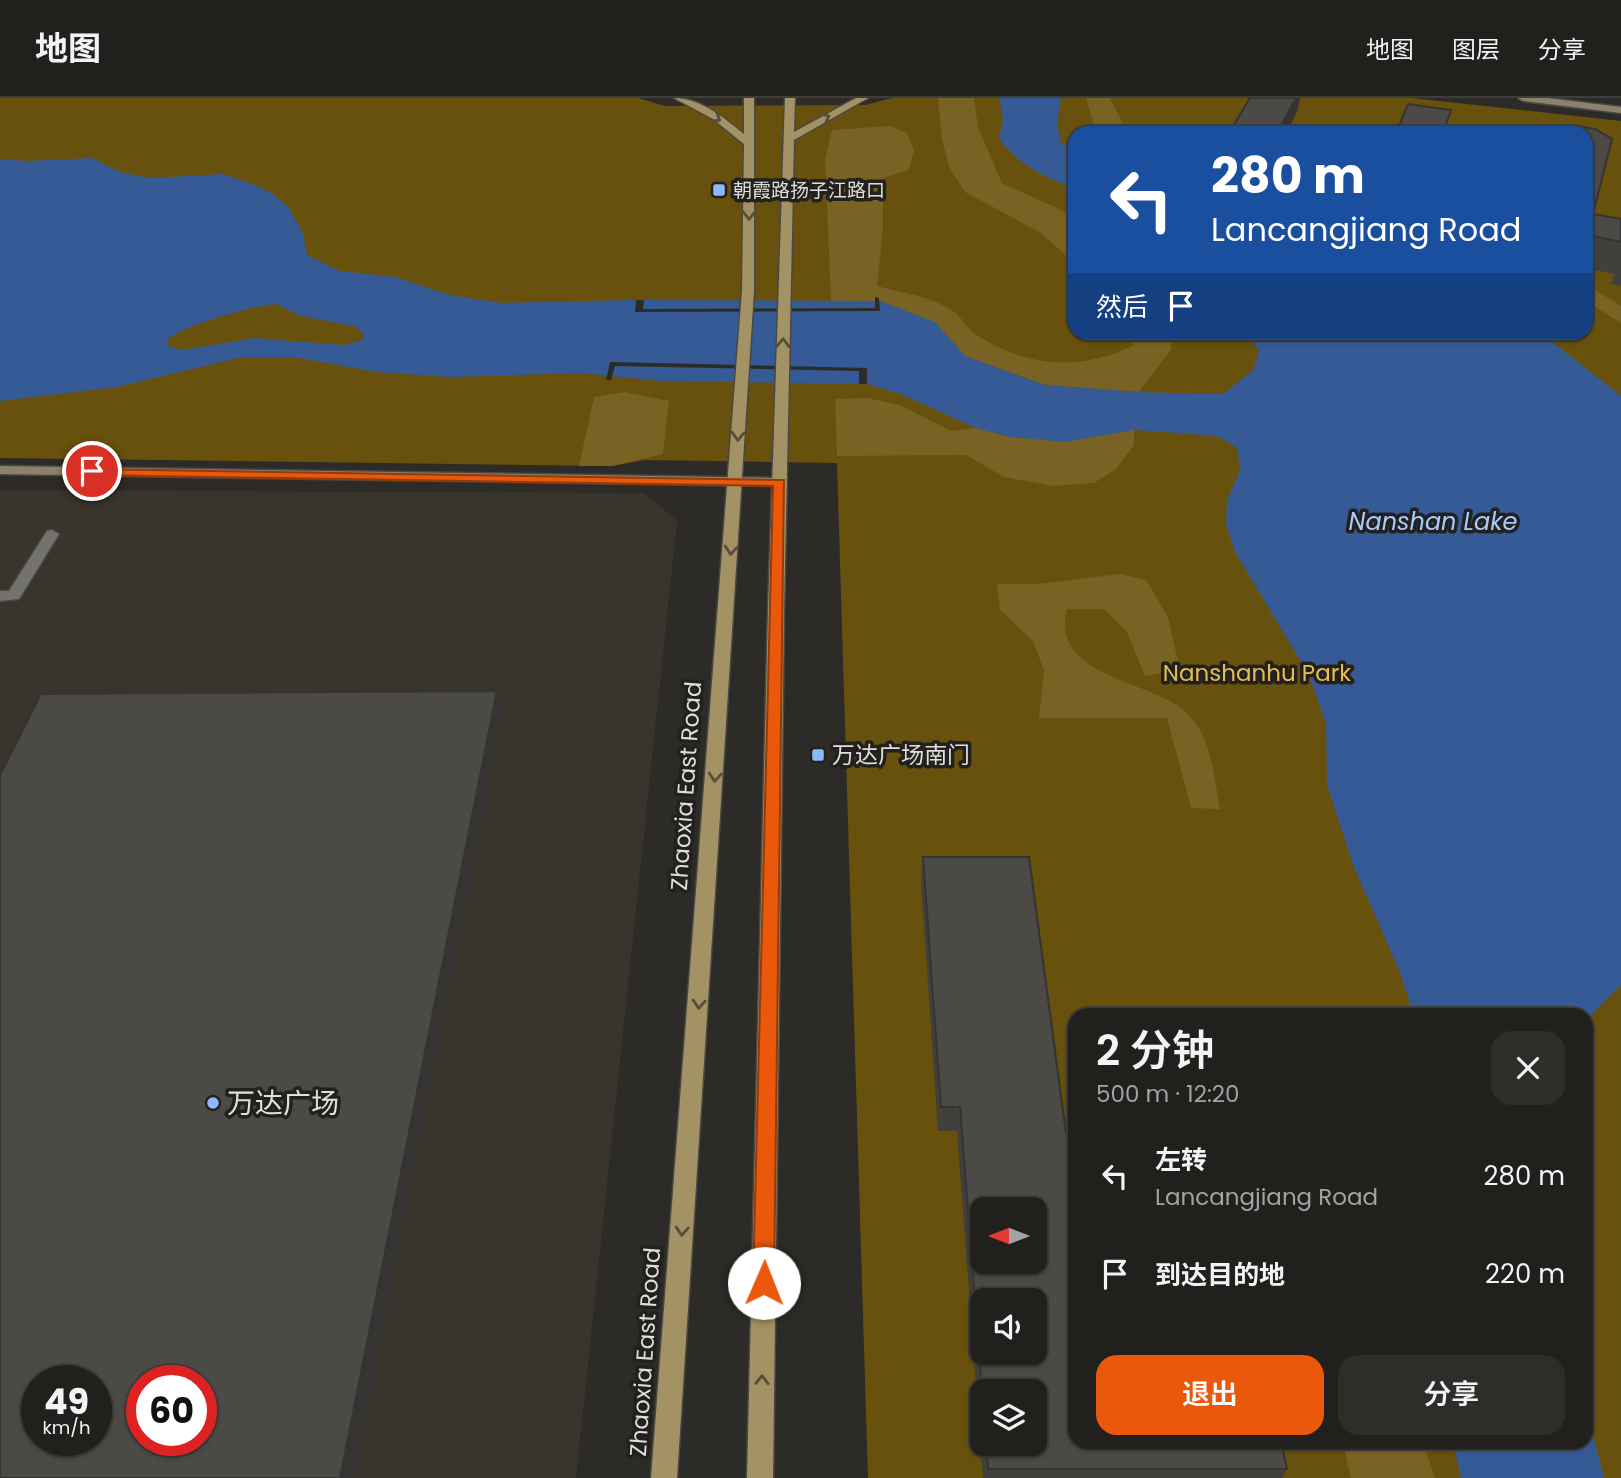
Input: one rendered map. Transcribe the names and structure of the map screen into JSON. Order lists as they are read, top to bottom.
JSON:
{
  "streets": {
    "main road": ["Zhaoxia East Road"]
  },
  "water": ["Nanshan Lake"],
  "parks": ["Nanshanhu Park"],
  "places": {
    "transit": ["朝霞路扬子江路口", "万达广场南门"],
    "other": ["万达广场"]
  },
  "north": "left",
  "page": {
    "header": "地图",
    "nav": ["地图", "图层", "分享"],
    "turn": ["280 m", "Lancangjiang Road"],
    "then": "然后",
    "heading": ["2 分钟", "500 m · 12:20"],
    "list": [
      {
        "name": "左转",
        "note": "Lancangjiang Road",
        "value": "280 m"
      },
      {
        "name": "到达目的地",
        "value": "220 m"
      }
    ],
    "buttons": ["退出", "分享"],
    "speed": "49 km/h",
    "limit": "60"
  }
}
